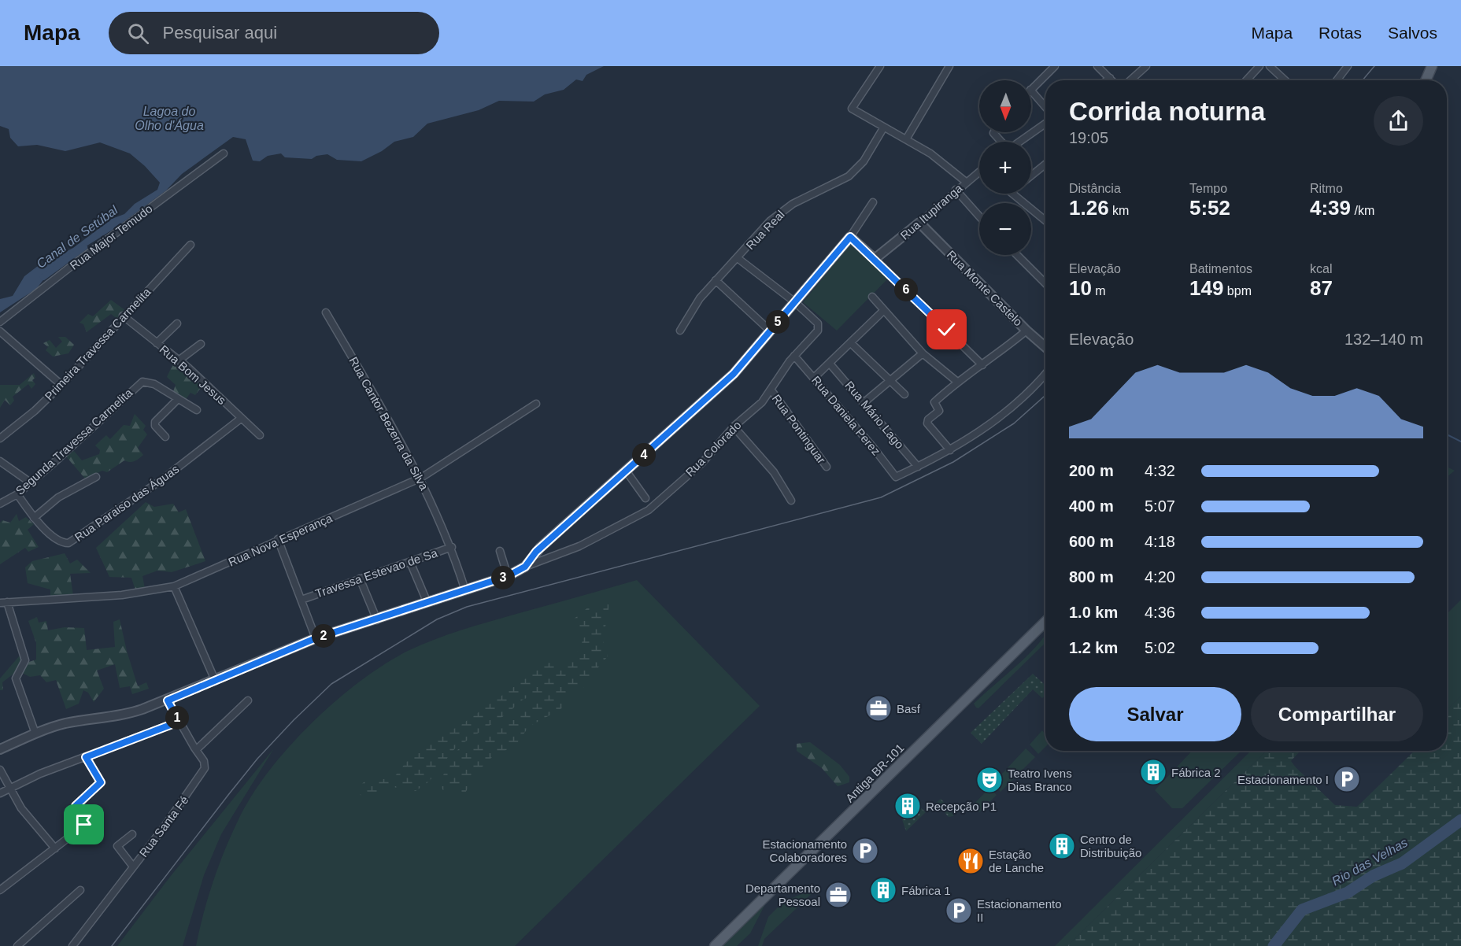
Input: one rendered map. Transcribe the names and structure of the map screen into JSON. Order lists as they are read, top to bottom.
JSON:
{
  "streets": {
    "main road": ["Antiga BR-101"],
    "street": [
      "Rua Itupiranga",
      "Rua Real",
      "Rua Major Temudo",
      "Rua Monte Castelo",
      "Primeira Travessa Carmelita",
      "Rua Bom Jesus",
      "Rua Mário Lago",
      "Rua Daniela Perez",
      "Rua Cantor Bezerra da Silva",
      "Rua Pontinguar",
      "Segunda Travessa Carmelita",
      "Rua Colorado",
      "Rua Paraiso das Águas",
      "Rua Nova Esperança",
      "Travessa Estevao de Sa",
      "Rua Santa Fé"
    ]
  },
  "crossings": [
    ["Rua Itupiranga", "Rua Monte Castelo"],
    ["Primeira Travessa Carmelita", "Rua Bom Jesus"],
    ["Rua Bom Jesus", "Rua Paraiso das Águas"],
    ["Rua Mário Lago", "Rua Daniela Perez"],
    ["Rua Daniela Perez", "Rua Colorado"],
    ["Rua Cantor Bezerra da Silva", "Rua Nova Esperança"],
    ["Rua Cantor Bezerra da Silva", "Travessa Estevao de Sa"],
    ["Rua Pontinguar", "Rua Colorado"],
    ["Segunda Travessa Carmelita", "Rua Paraiso das Águas"]
  ],
  "water": ["Lagoa do Olho d'Água", "Canal de Setúbal", "Rio das Velhas"],
  "places": {
    "office": ["Basf", "Departamento Pessoal"],
    "building": [
      "Fábrica 2",
      "Recepção P1",
      "Centro de Distribuição",
      "Fábrica 1"
    ],
    "parking": ["Estacionamento I", "Estacionamento Colaboradores", "Estacionamento II"],
    "theatre": ["Teatro Ivens Dias Branco"],
    "restaurant": ["Estação de Lanche"]
  },
  "north": "bottom",
  "page": {
    "header": "Mapa",
    "search": "Pesquisar aqui",
    "nav": ["Mapa", "Rotas", "Salvos"],
    "map_buttons": ["+", "−"],
    "heading": ["Corrida noturna", "19:05"],
    "stats": [
      ["Distância", "1.26 km"],
      ["Tempo", "5:52"],
      ["Ritmo", "4:39 /km"],
      ["Elevação", "10 m"],
      ["Batimentos", "149 bpm"],
      ["kcal", "87"]
    ],
    "pins": [
      "6",
      "5",
      "4",
      "3",
      "2",
      "1"
    ],
    "chart": ["Elevação", "132–140 m"],
    "list": [
      {
        "name": "200 m",
        "note": "4:32"
      },
      {
        "name": "400 m",
        "note": "5:07"
      },
      {
        "name": "600 m",
        "note": "4:18"
      },
      {
        "name": "800 m",
        "note": "4:20"
      },
      {
        "name": "1.0 km",
        "note": "4:36"
      },
      {
        "name": "1.2 km",
        "note": "5:02"
      }
    ],
    "buttons": ["Salvar", "Compartilhar"]
  }
}
